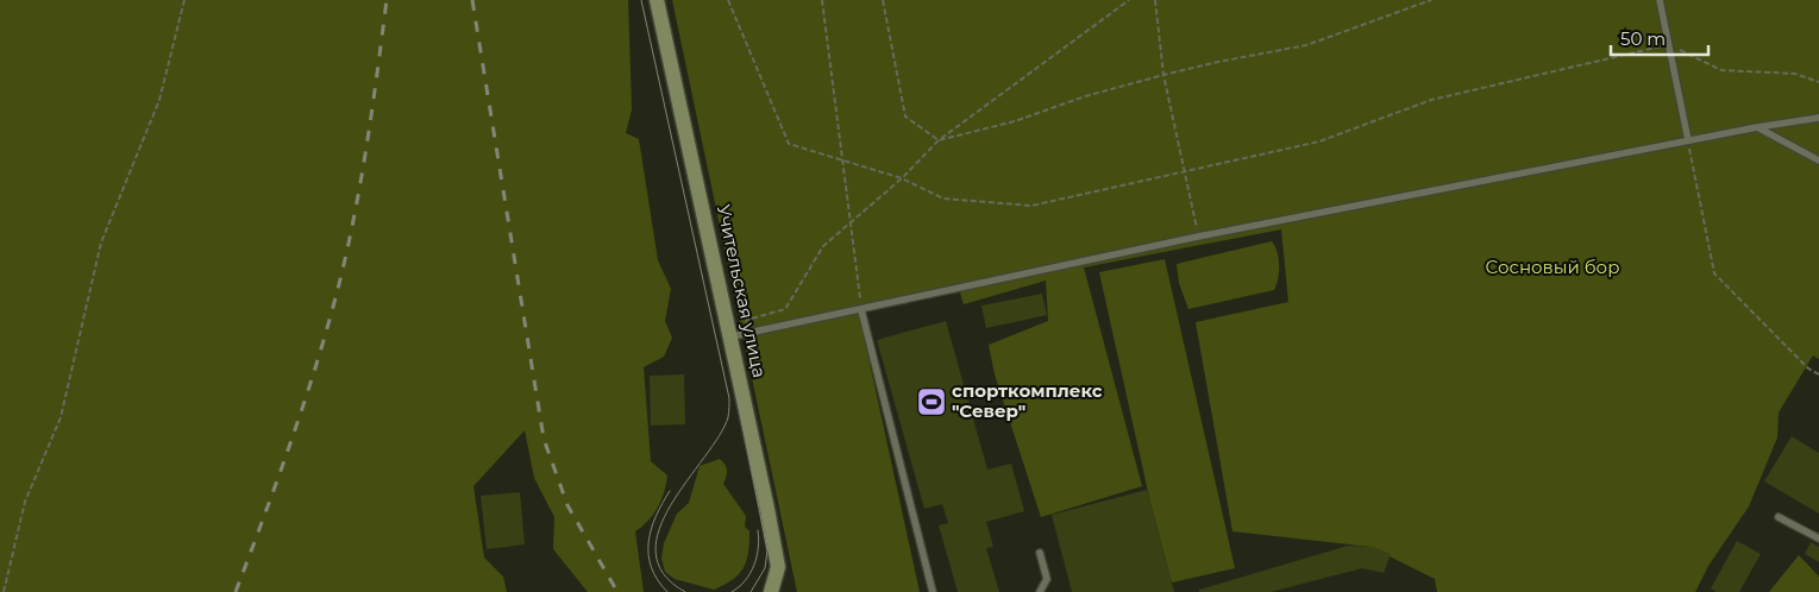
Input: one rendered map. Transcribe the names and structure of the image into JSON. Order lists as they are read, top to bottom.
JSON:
{
  "streets": {
    "main road": ["Учительская улица"]
  },
  "parks": ["Сосновый бор"],
  "places": {
    "sports": ["спорткомплекс \"Север\""]
  },
  "scale_bar": "50 m"
}
